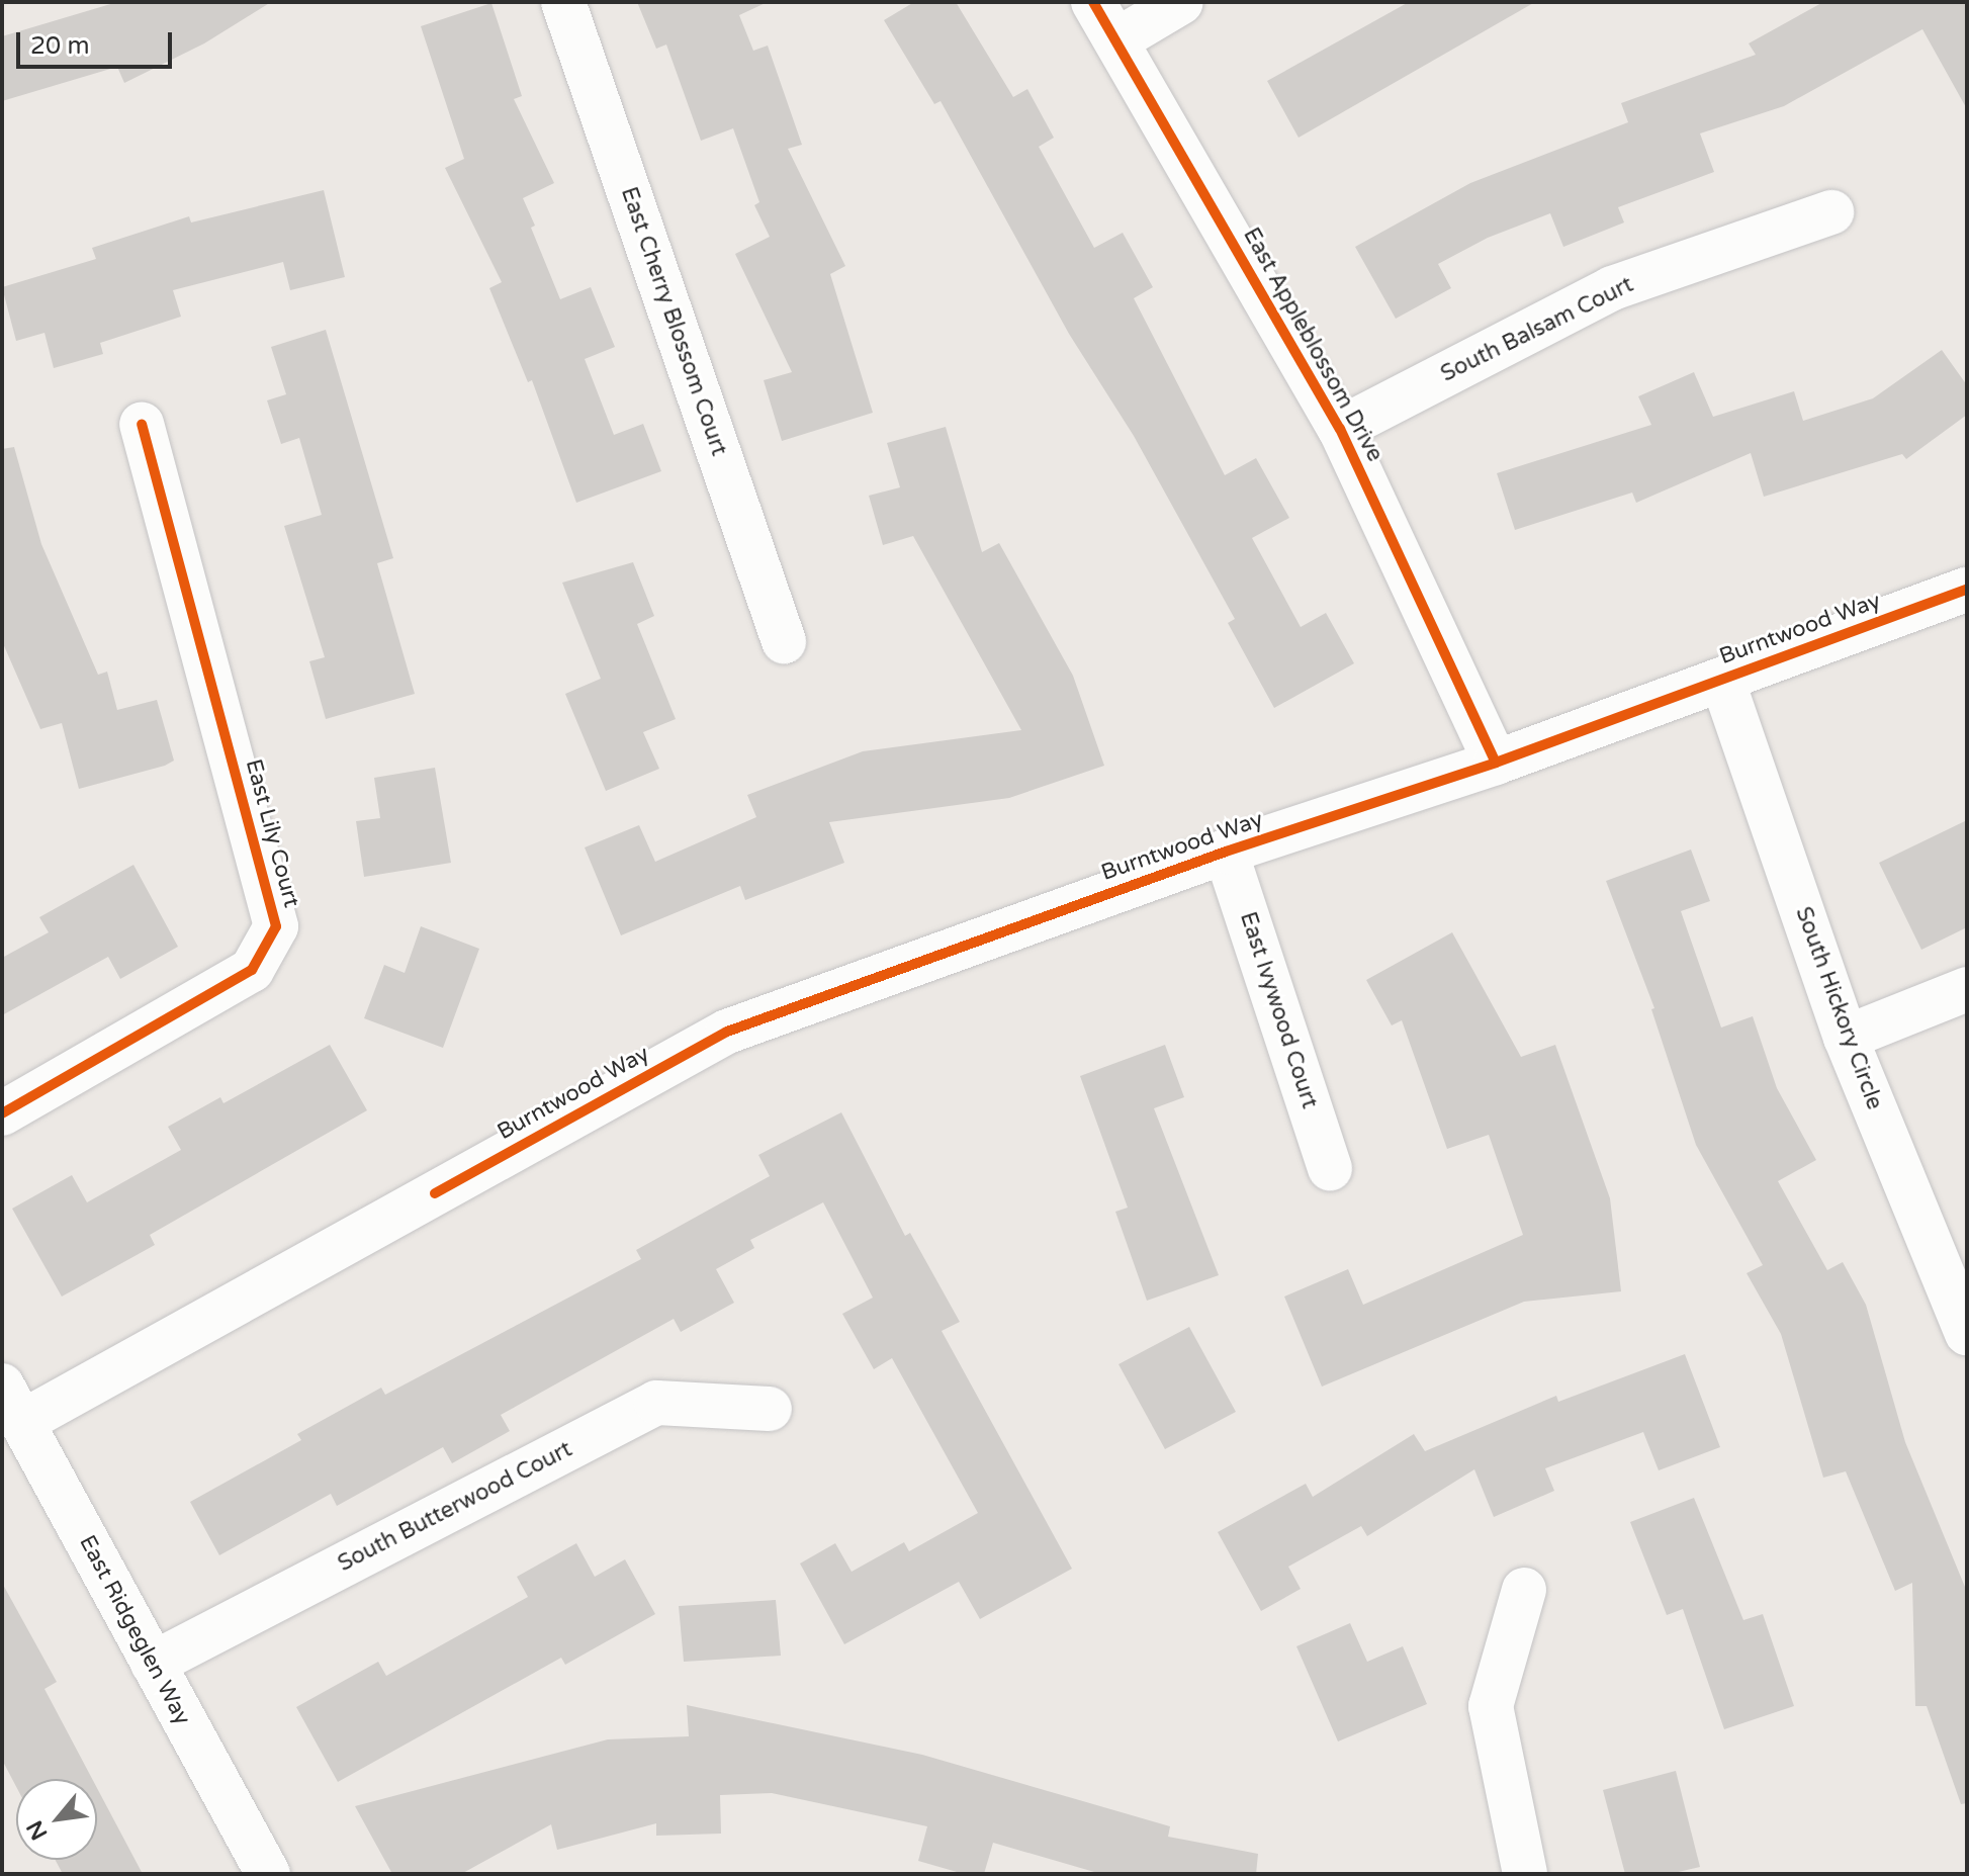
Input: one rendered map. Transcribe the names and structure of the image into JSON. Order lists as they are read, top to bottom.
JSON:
{
  "streets": {
    "street": [
      "East Cherry Blossom Court",
      "South Balsam Court",
      "East Appleblossom Drive",
      "Burntwood Way",
      "East Lily Court",
      "South Hickory Circle",
      "East Ivywood Court",
      "South Butterwood Court",
      "East Ridgeglen Way"
    ]
  },
  "crossings": [
    ["South Balsam Court", "East Appleblossom Drive"],
    ["East Appleblossom Drive", "Burntwood Way"],
    ["Burntwood Way", "South Hickory Circle"],
    ["Burntwood Way", "East Ivywood Court"],
    ["Burntwood Way", "East Ridgeglen Way"],
    ["South Butterwood Court", "East Ridgeglen Way"]
  ],
  "scale_bar": "20 m",
  "north": "bottom left"
}
